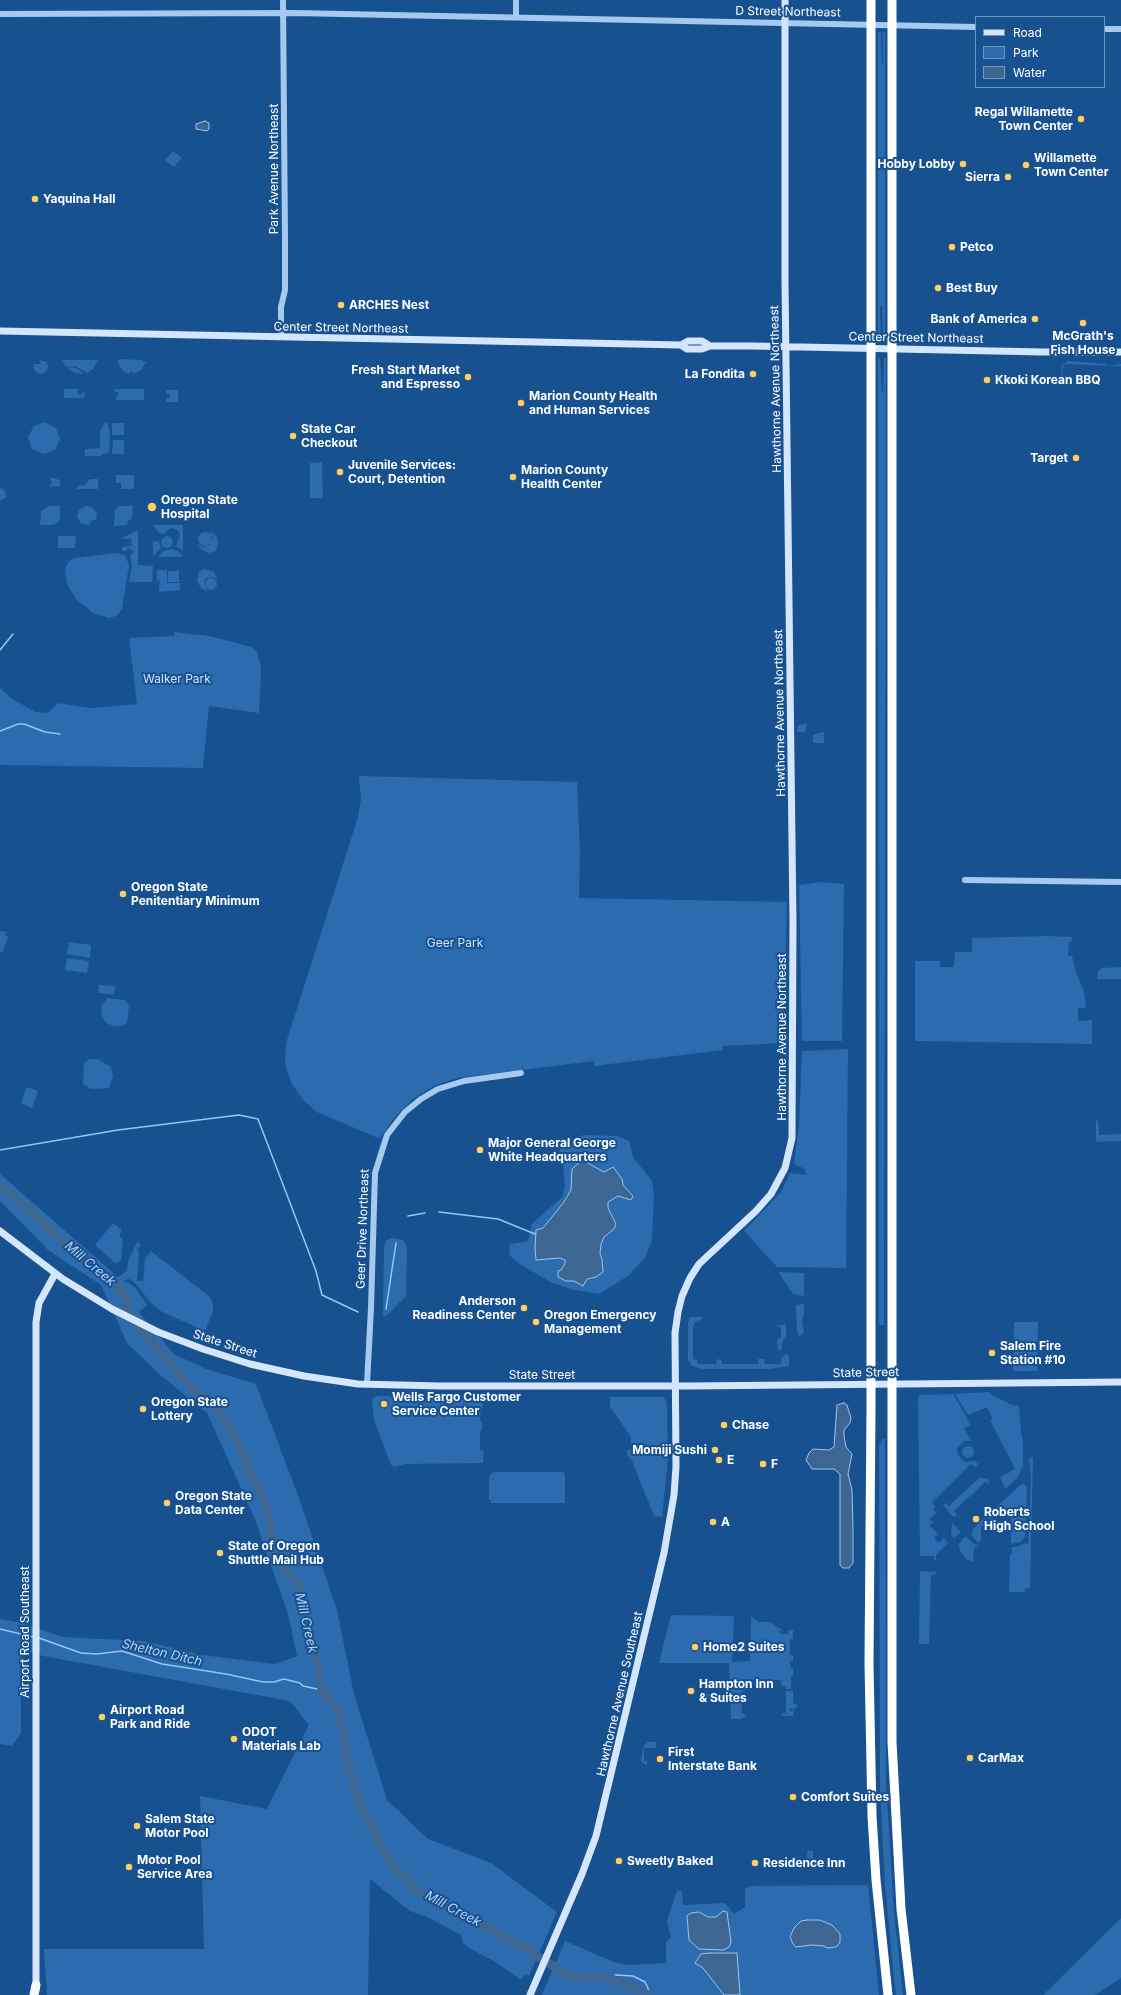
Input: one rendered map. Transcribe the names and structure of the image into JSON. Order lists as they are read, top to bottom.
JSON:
{
  "streets": {
    "main road": [
      "Center Street Northeast",
      "Hawthorne Avenue Northeast",
      "State Street",
      "Airport Road Southeast",
      "Hawthorne Avenue Southeast"
    ],
    "street": ["D Street Northeast", "Park Avenue Northeast", "Geer Drive Northeast"]
  },
  "crossings": [
    ["D Street Northeast", "Park Avenue Northeast"],
    ["D Street Northeast", "Hawthorne Avenue Northeast"],
    ["Park Avenue Northeast", "Center Street Northeast"],
    ["Center Street Northeast", "Hawthorne Avenue Northeast"],
    ["Hawthorne Avenue Northeast", "State Street"],
    ["Hawthorne Avenue Northeast", "Hawthorne Avenue Southeast"],
    ["Geer Drive Northeast", "State Street"],
    ["State Street", "Airport Road Southeast"],
    ["State Street", "Hawthorne Avenue Southeast"]
  ],
  "water": ["Mill Creek", "Shelton Ditch"],
  "parks": ["Walker Park", "Geer Park"],
  "places": [
    "Regal Willamette Town Center",
    "Hobby Lobby",
    "Willamette Town Center",
    "Sierra",
    "Yaquina Hall",
    "Petco",
    "Best Buy",
    "ARCHES Nest",
    "Bank of America",
    "McGrath's Fish House",
    "La Fondita",
    "Fresh Start Market and Espresso",
    "Kkoki Korean BBQ",
    "Marion County Health and Human Services",
    "State Car Checkout",
    "Target",
    "Juvenile Services: Court, Detention",
    "Marion County Health Center",
    "Oregon State Hospital",
    "Oregon State Penitentiary Minimum",
    "Major General George White Headquarters",
    "Anderson Readiness Center",
    "Oregon Emergency Management",
    "Salem Fire Station #10",
    "Wells Fargo Customer Service Center",
    "Oregon State Lottery",
    "Chase",
    "Momiji Sushi",
    "E",
    "F",
    "Oregon State Data Center",
    "Roberts High School",
    "A",
    "State of Oregon Shuttle Mail Hub",
    "Home2 Suites",
    "Hampton Inn & Suites",
    "Airport Road Park and Ride",
    "ODOT Materials Lab",
    "CarMax",
    "First Interstate Bank",
    "Comfort Suites",
    "Salem State Motor Pool",
    "Sweetly Baked",
    "Residence Inn",
    "Motor Pool Service Area"
  ],
  "legend": ["Road", "Park", "Water"]
}
